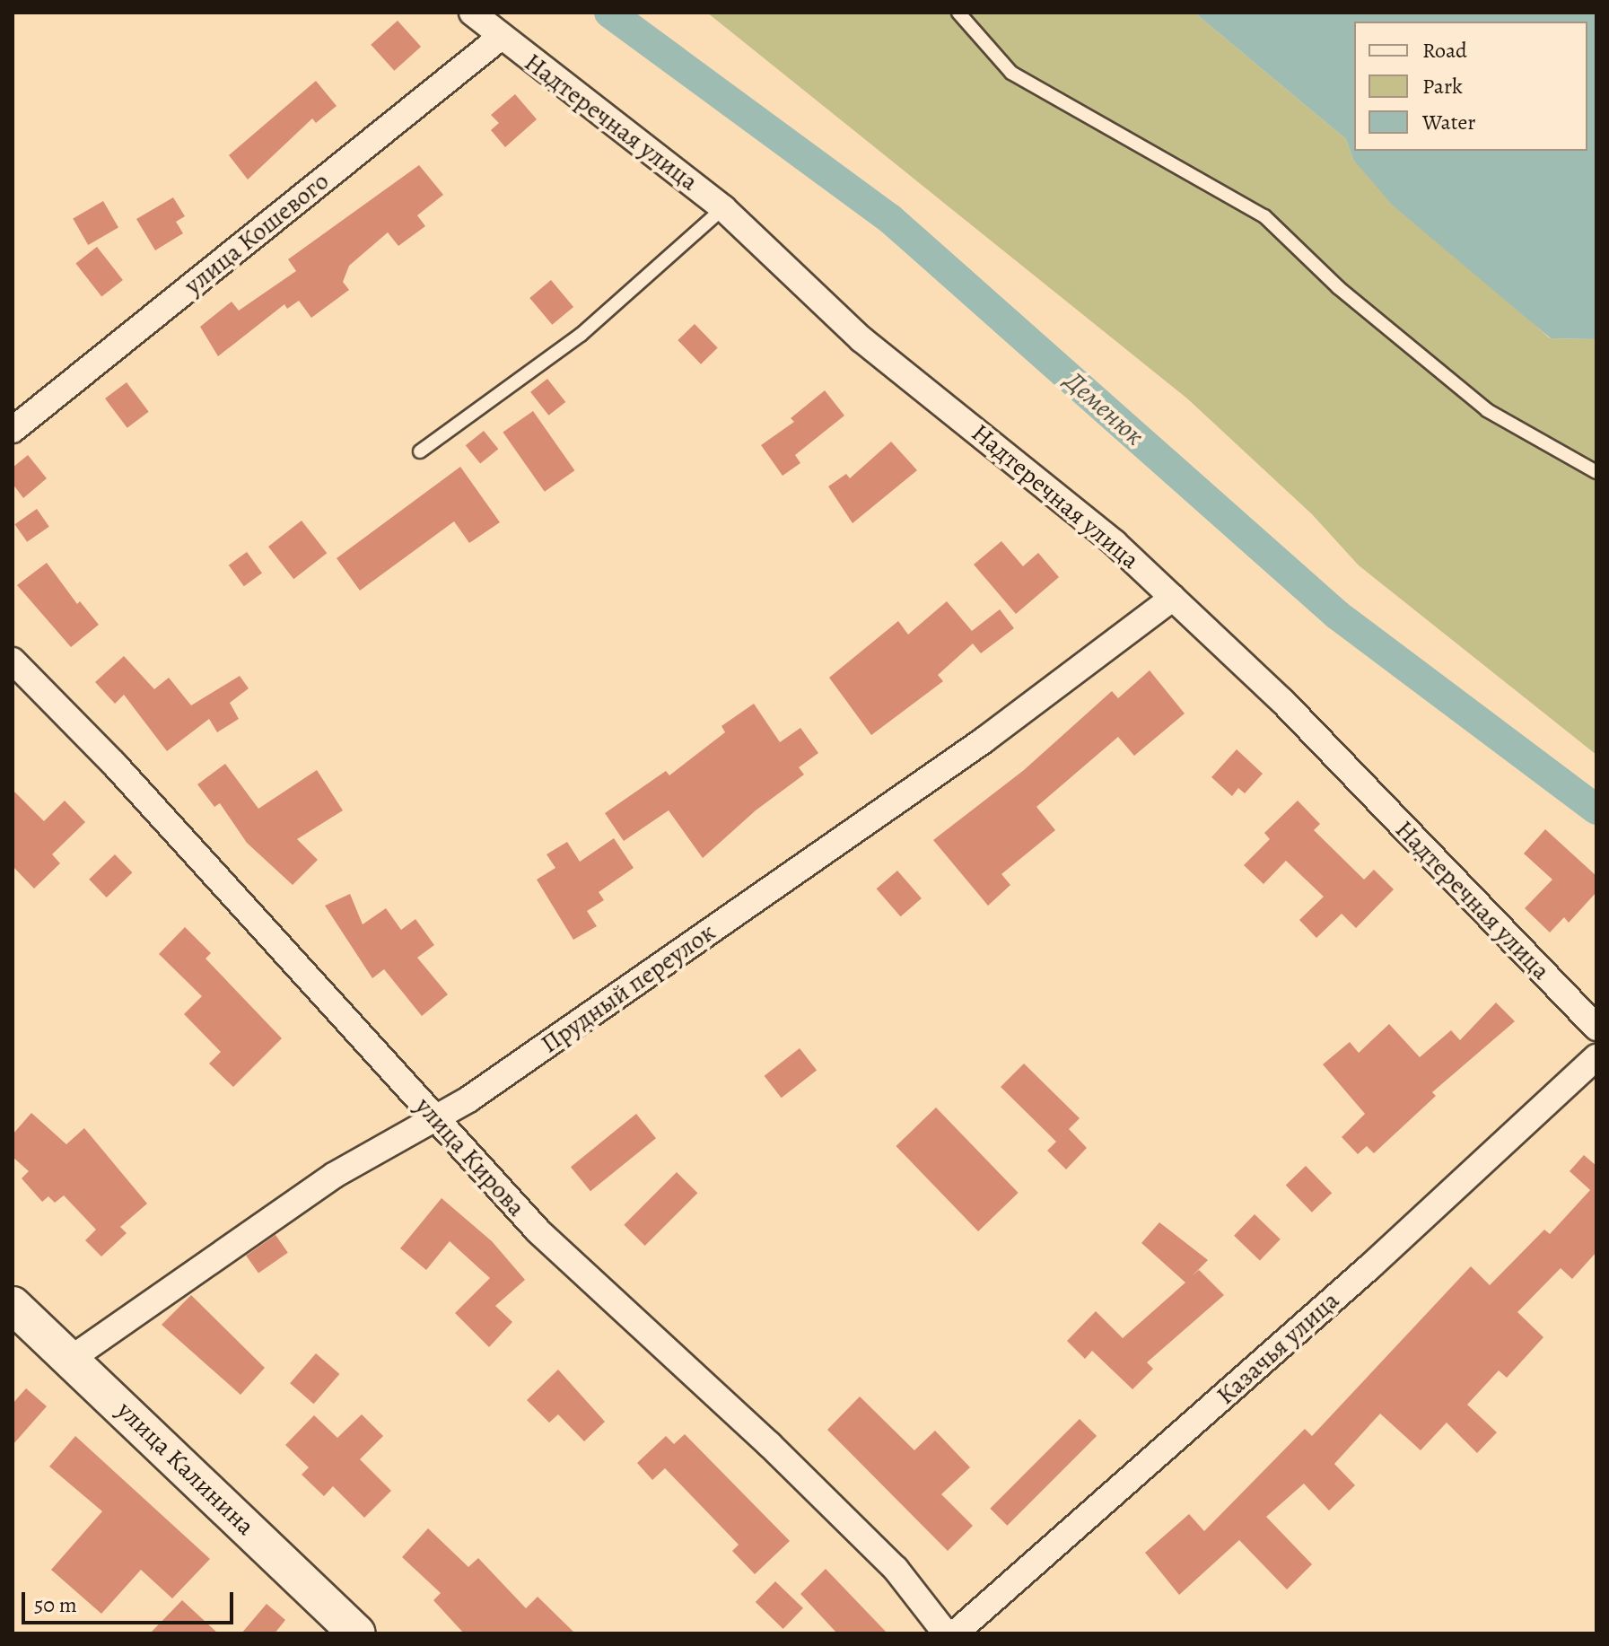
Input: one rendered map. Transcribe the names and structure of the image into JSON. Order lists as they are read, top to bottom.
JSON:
{
  "streets": {
    "street": [
      "Надтеречная улица",
      "улица Кошевого",
      "Прудный переулок",
      "улица Кирова",
      "Казачья улица",
      "улица Калинина"
    ]
  },
  "crossings": [
    ["Надтеречная улица", "улица Кошевого"],
    ["Надтеречная улица", "Прудный переулок"],
    ["Прудный переулок", "улица Кирова"],
    ["Прудный переулок", "улица Калинина"]
  ],
  "water": ["Деменюк"],
  "legend": ["Road", "Park", "Water"],
  "scale_bar": "50 m"
}
